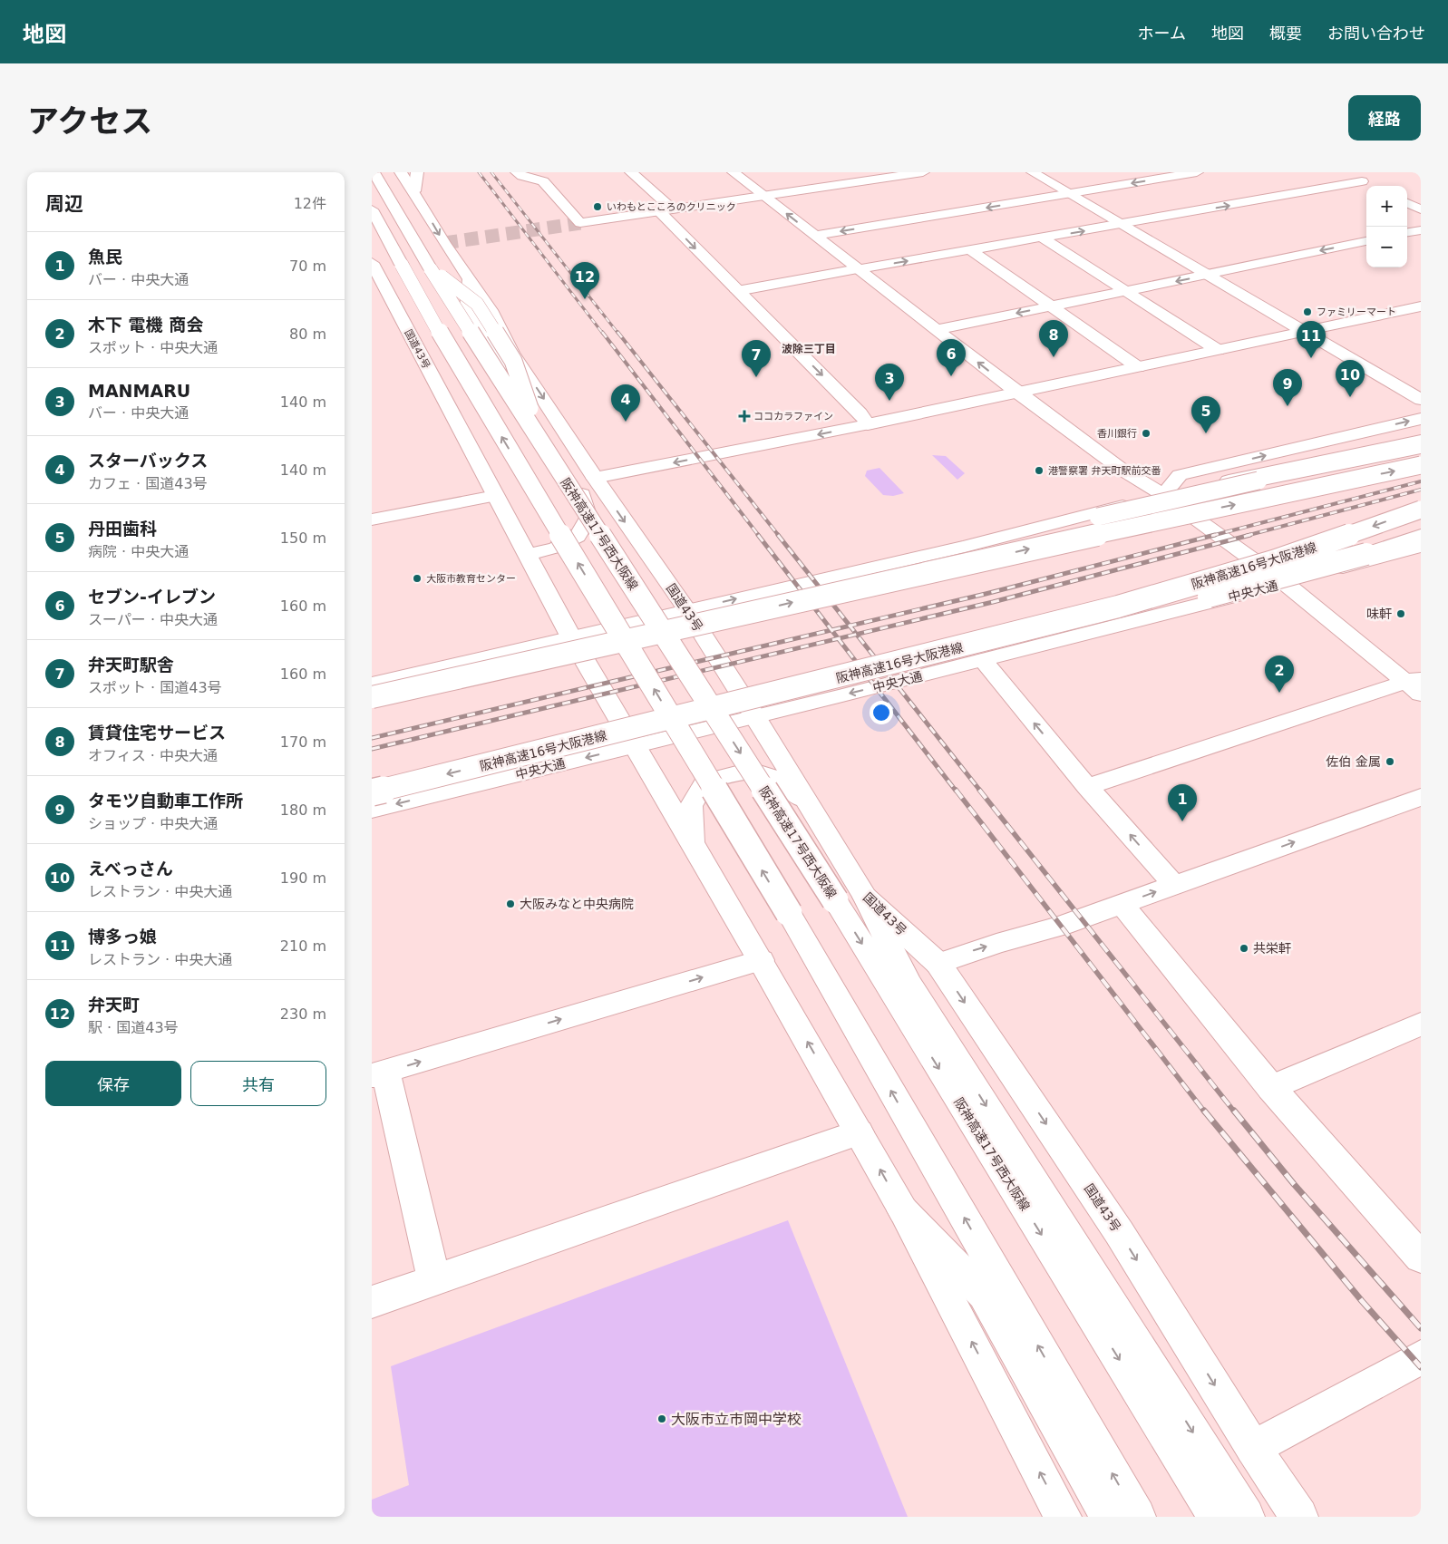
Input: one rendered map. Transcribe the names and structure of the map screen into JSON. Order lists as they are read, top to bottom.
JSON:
{
  "streets": {
    "main road": [
      "国道43号",
      "阪神高速17号西大阪線",
      "阪神高速16号大阪港線",
      "中央大通"
    ]
  },
  "crossings": [
    ["国道43号", "中央大通"]
  ],
  "districts": ["波除三丁目"],
  "places": {
    "other": [
      "いわもとこころのクリニック",
      "ファミリーマート",
      "香川銀行",
      "港警察署 弁天町駅前交番",
      "大阪市教育センター",
      "味軒",
      "佐伯 金属",
      "大阪みなと中央病院",
      "共栄軒",
      "大阪市立市岡中学校"
    ],
    "health": ["ココカラファイン"]
  },
  "page": {
    "header": "地図",
    "nav": [
      "ホーム",
      "地図",
      "概要",
      "お問い合わせ"
    ],
    "title": "アクセス",
    "buttons": [
      "経路",
      ["保存", "共有"]
    ],
    "heading": ["周辺", "12件"],
    "map_buttons": ["+", "−"],
    "list": [
      {
        "mark": "1",
        "name": "魚民",
        "note": "バー · 中央大通",
        "value": "70 m"
      },
      {
        "mark": "2",
        "name": "木下 電機 商会",
        "note": "スポット · 中央大通",
        "value": "80 m"
      },
      {
        "mark": "3",
        "name": "MANMARU",
        "note": "バー · 中央大通",
        "value": "140 m"
      },
      {
        "mark": "4",
        "name": "スターバックス",
        "note": "カフェ · 国道43号",
        "value": "140 m"
      },
      {
        "mark": "5",
        "name": "丹田歯科",
        "note": "病院 · 中央大通",
        "value": "150 m"
      },
      {
        "mark": "6",
        "name": "セブン-イレブン",
        "note": "スーパー · 中央大通",
        "value": "160 m"
      },
      {
        "mark": "7",
        "name": "弁天町駅舎",
        "note": "スポット · 国道43号",
        "value": "160 m"
      },
      {
        "mark": "8",
        "name": "賃貸住宅サービス",
        "note": "オフィス · 中央大通",
        "value": "170 m"
      },
      {
        "mark": "9",
        "name": "タモツ自動車工作所",
        "note": "ショップ · 中央大通",
        "value": "180 m"
      },
      {
        "mark": "10",
        "name": "えべっさん",
        "note": "レストラン · 中央大通",
        "value": "190 m"
      },
      {
        "mark": "11",
        "name": "博多っ娘",
        "note": "レストラン · 中央大通",
        "value": "210 m"
      },
      {
        "mark": "12",
        "name": "弁天町",
        "note": "駅 · 国道43号",
        "value": "230 m"
      }
    ],
    "pins": [
      "12",
      "8",
      "11",
      "6",
      "7",
      "10",
      "3",
      "9",
      "4",
      "5",
      "2",
      "1"
    ]
  }
}
